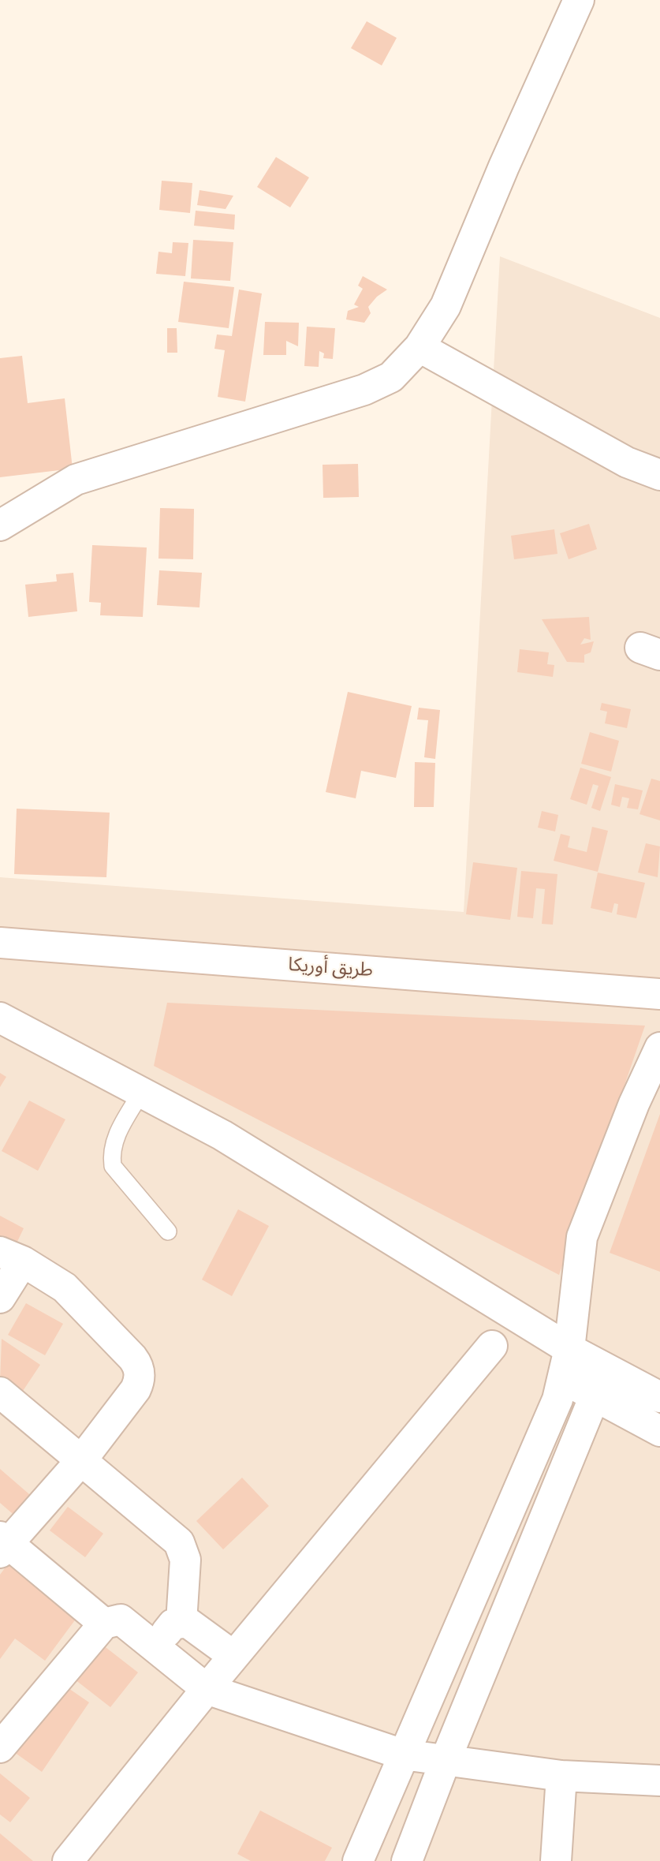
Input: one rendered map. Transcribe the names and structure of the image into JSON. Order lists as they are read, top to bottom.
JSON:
{
  "streets": {
    "street": ["طريق أوريكا"]
  }
}
